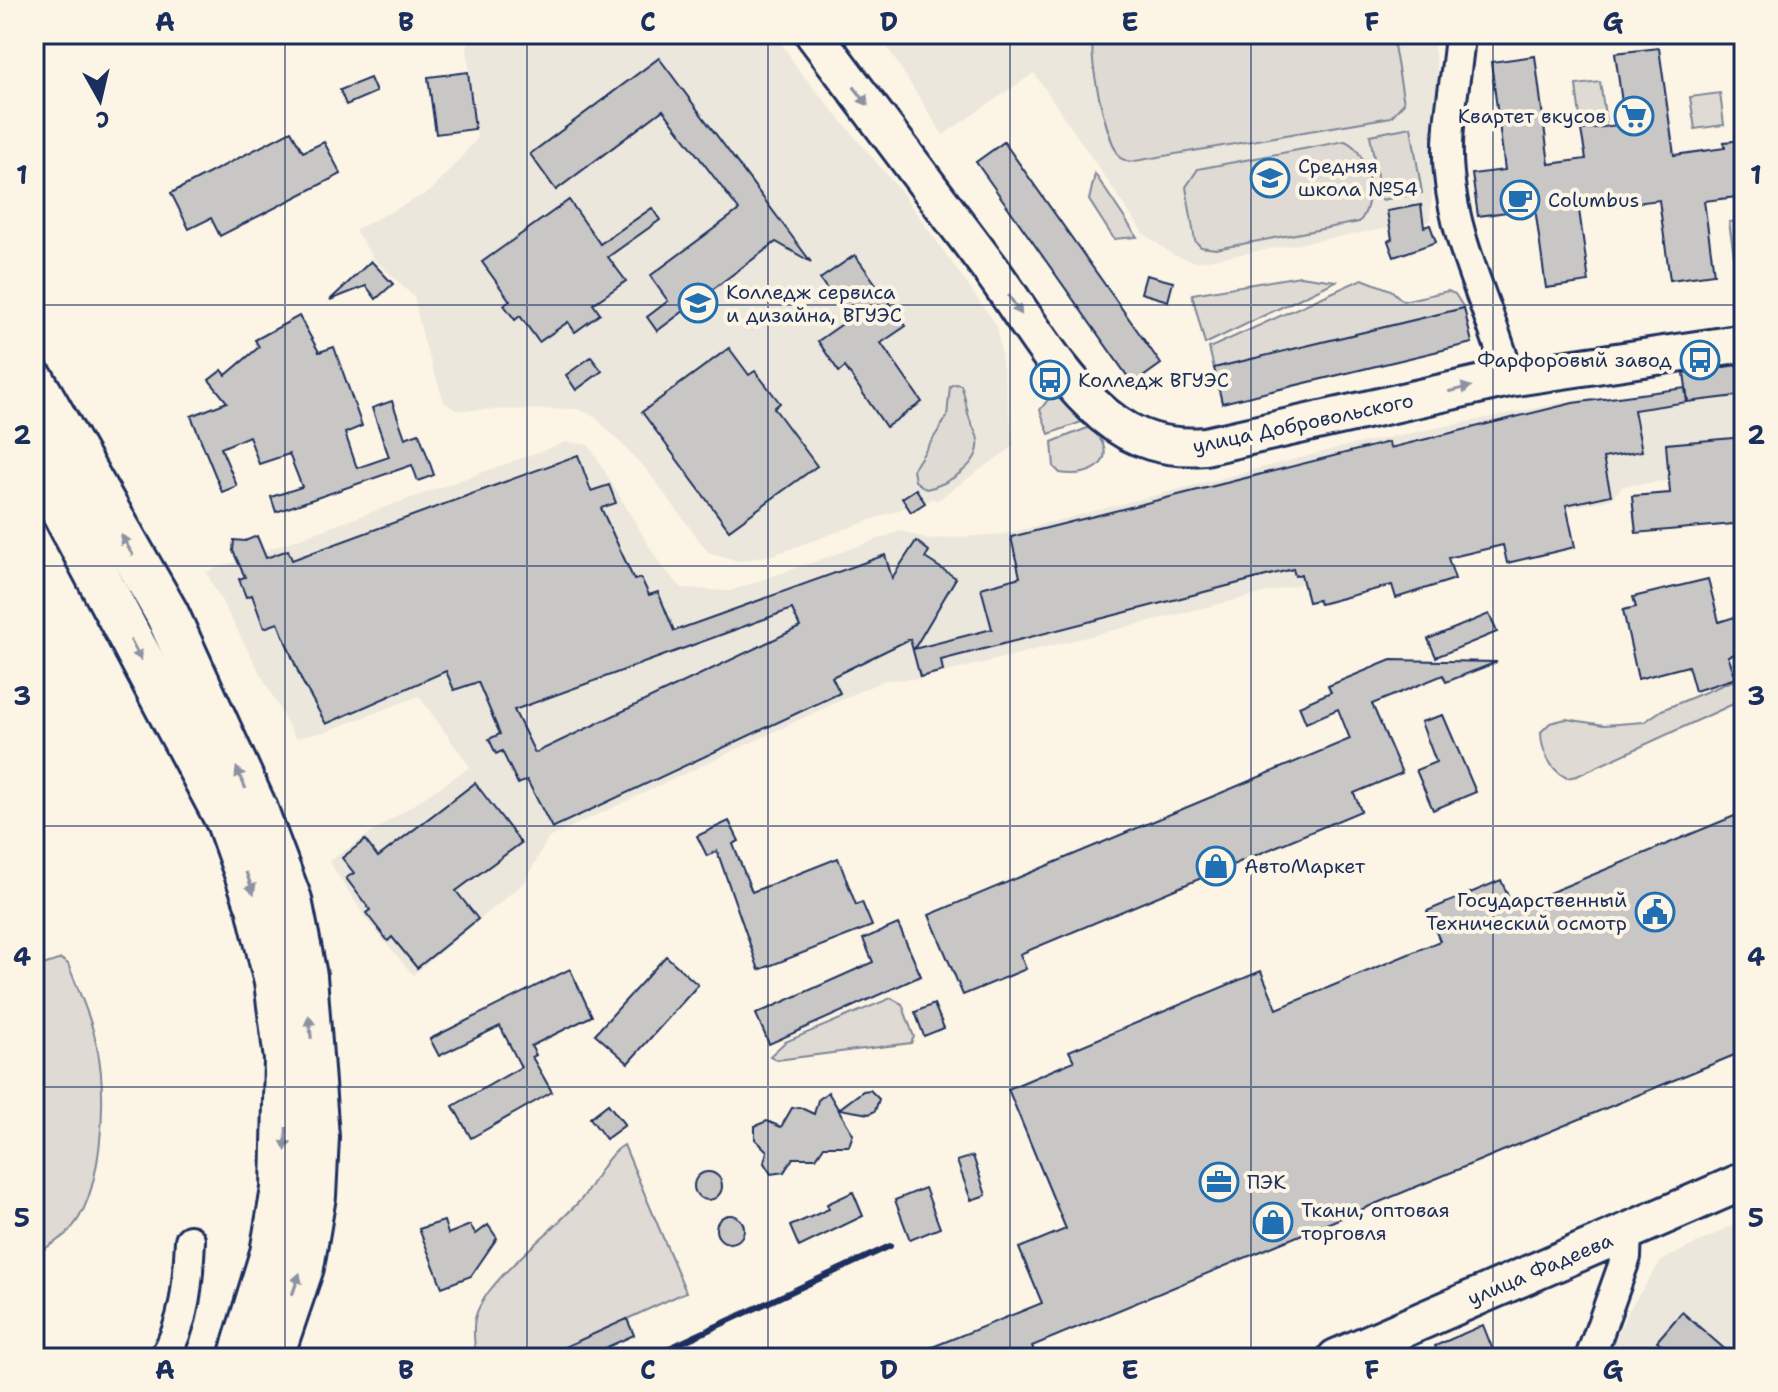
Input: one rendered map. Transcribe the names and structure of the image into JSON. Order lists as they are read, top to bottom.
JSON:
{
  "streets": {
    "main road": ["улица Добровольского", "улица Фадеева"]
  },
  "one_way": ["улица Добровольского"],
  "places": {
    "supermarket": ["Квартет вкусов"],
    "school or university": ["Средняя школа №54", "Колледж сервиса и дизайна, ВГУЭС"],
    "cafe": ["Columbus"],
    "bus stop": ["Фарфоровый завод", "Колледж ВГУЭС"],
    "shop": ["АвтоМаркет", "Ткани, оптовая торговля"],
    "public building": ["Государственный Технический осмотр"],
    "office": ["ПЭК"]
  },
  "north": "bottom",
  "grid": {
    "columns": [
      "A",
      "B",
      "C",
      "D",
      "E",
      "F",
      "G"
    ],
    "rows": [
      "1",
      "2",
      "3",
      "4",
      "5"
    ]
  }
}
